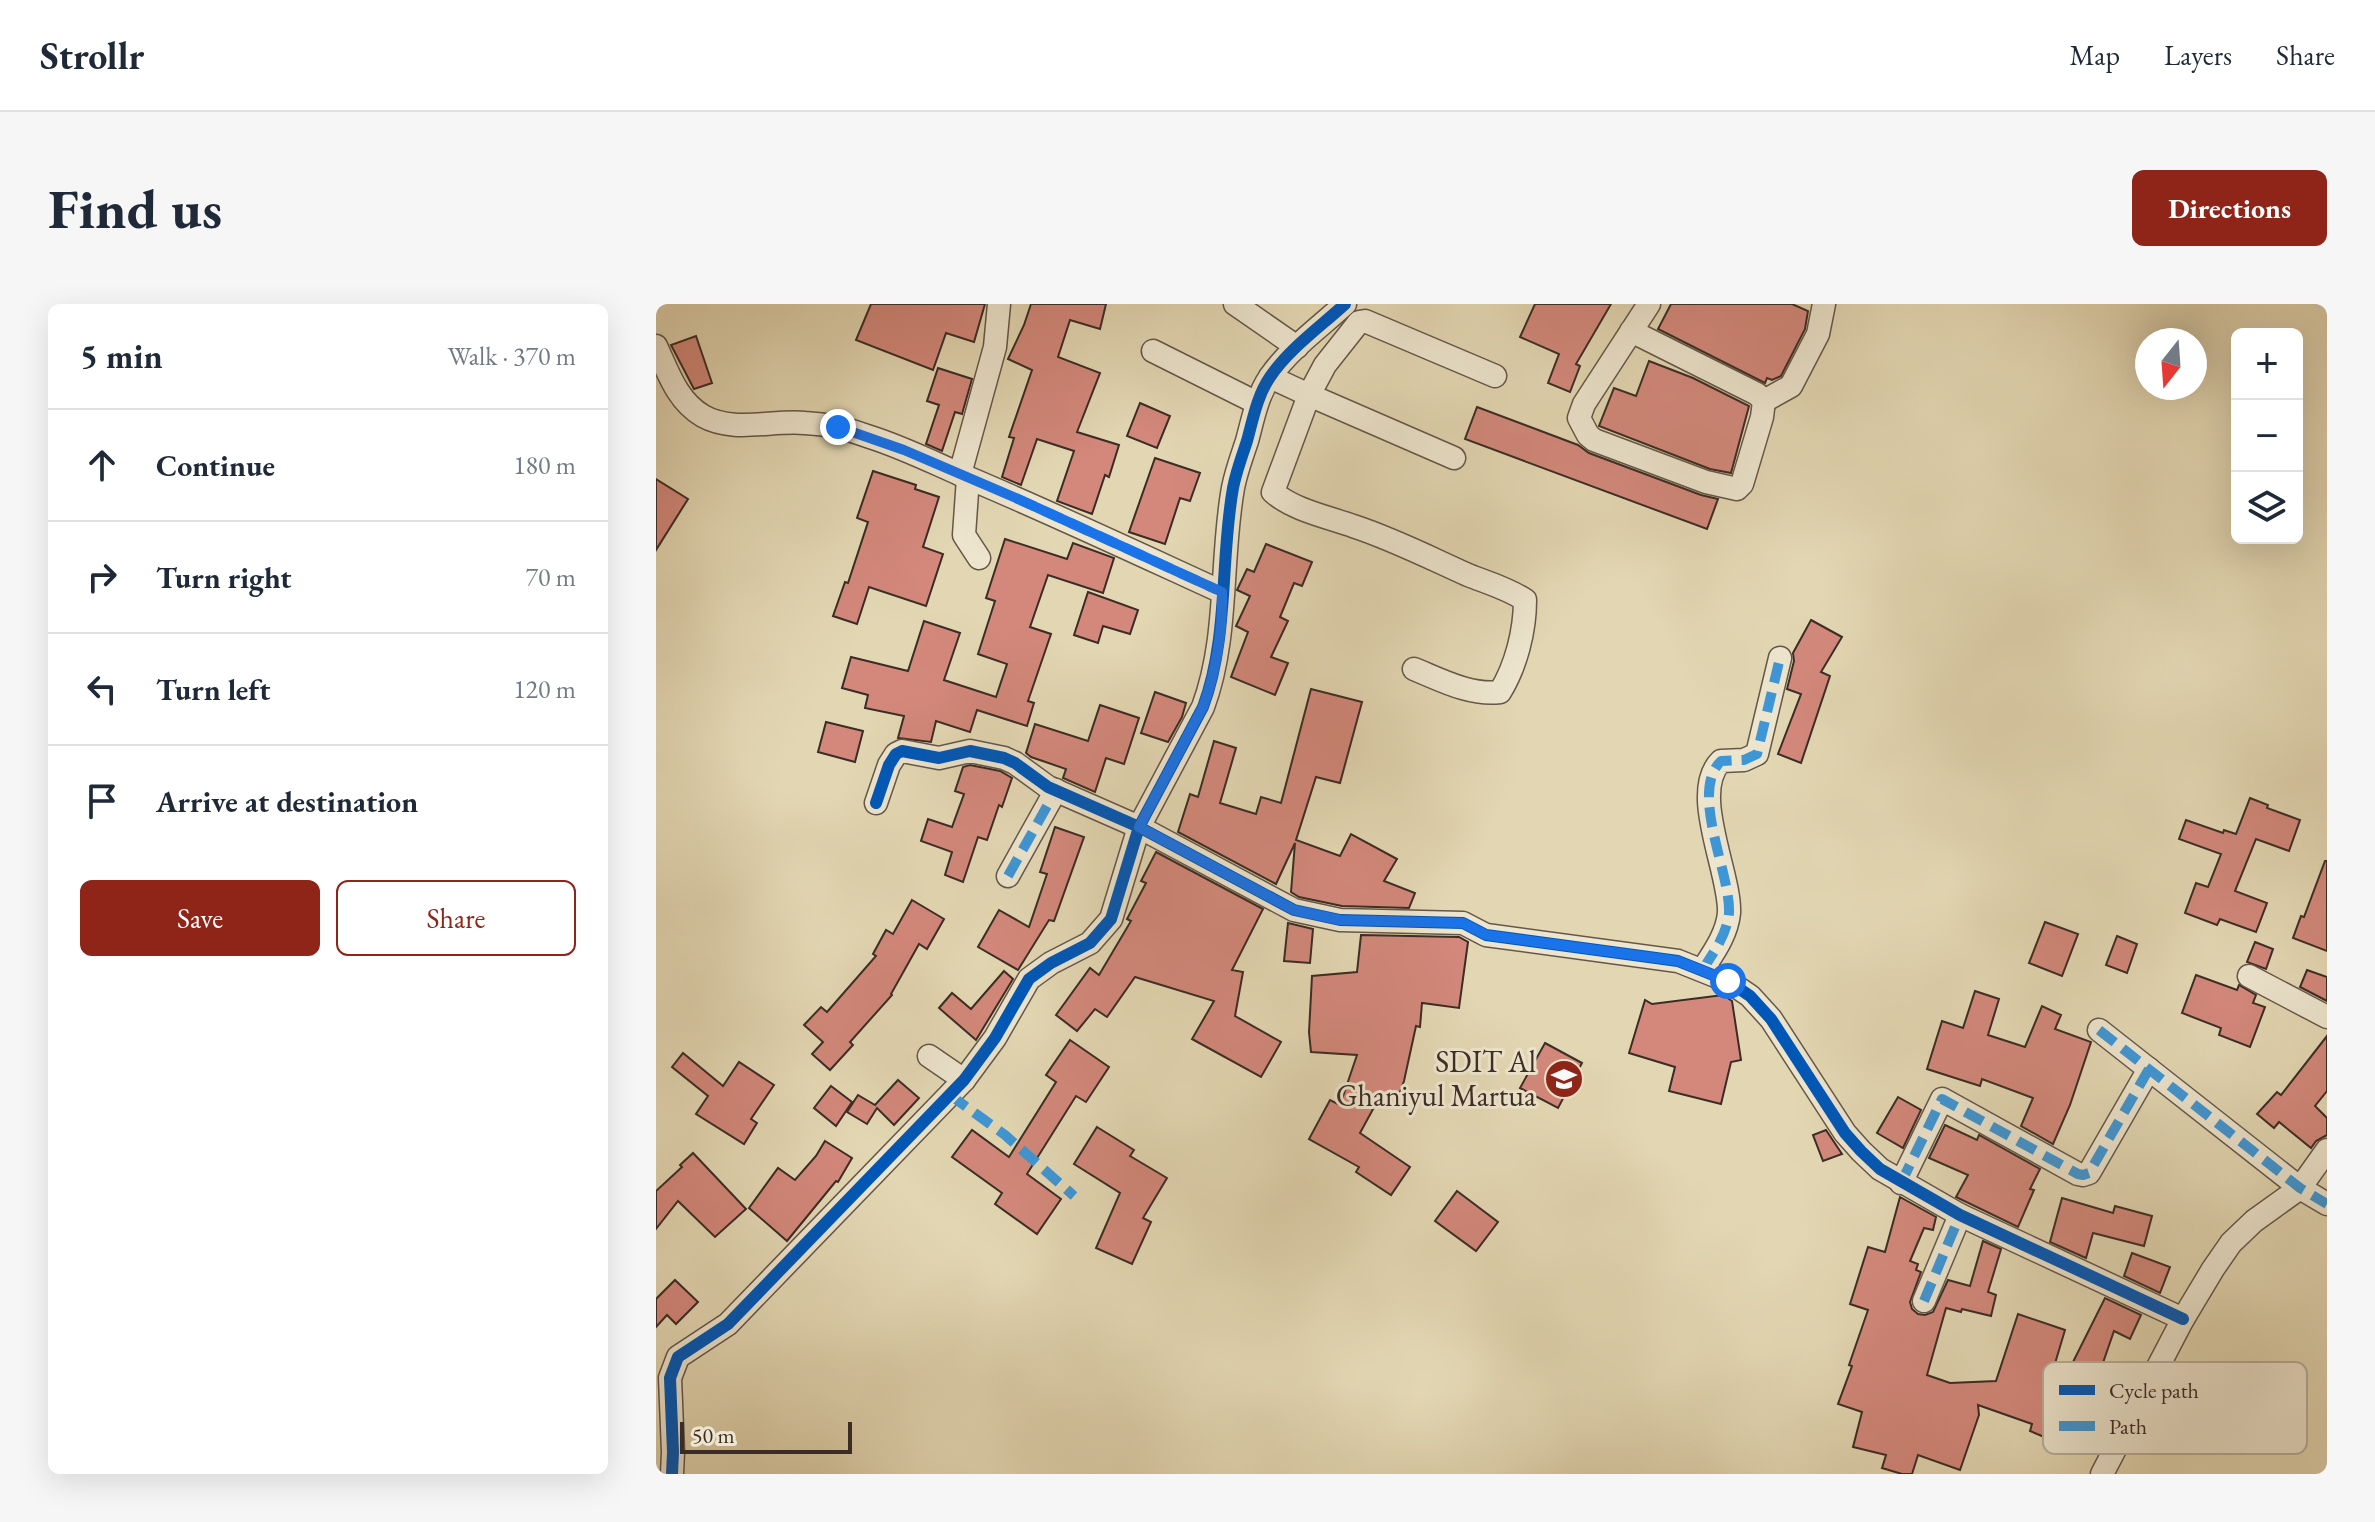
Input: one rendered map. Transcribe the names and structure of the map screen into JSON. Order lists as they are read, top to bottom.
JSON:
{
  "places": {
    "school or university": ["SDIT Al Ghaniyul Martua"]
  },
  "legend": ["Cycle path", "Path"],
  "scale_bar": "50 m",
  "north": "bottom",
  "page": {
    "header": "Strollr",
    "nav": ["Map", "Layers", "Share"],
    "buttons": [
      "Directions",
      ["Save", "Share"]
    ],
    "title": "Find us",
    "heading": ["5 min", "Walk · 370 m"],
    "map_buttons": ["+", "−"],
    "list": [
      ["Continue", "180 m"],
      ["Turn right", "70 m"],
      ["Turn left", "120 m"],
      "Arrive at destination"
    ],
    "scale": "50 m"
  }
}
